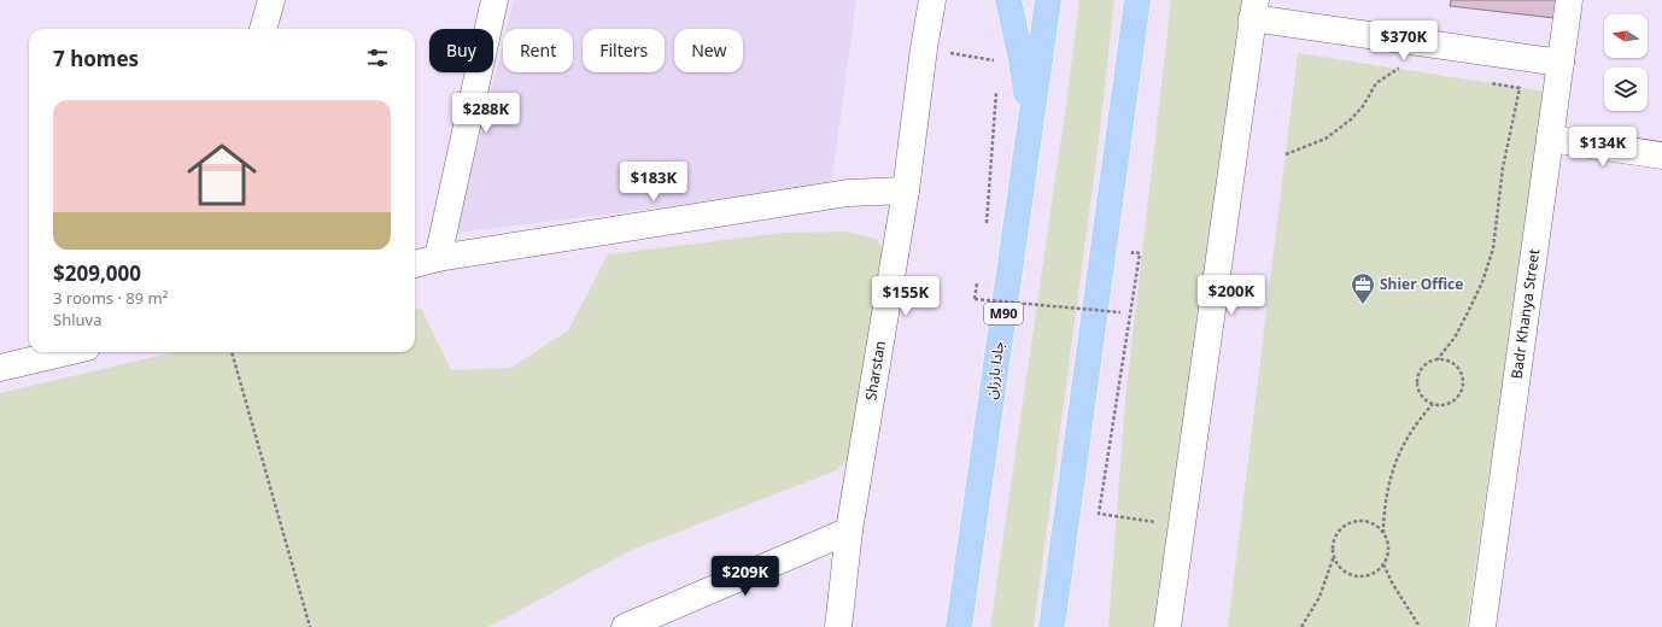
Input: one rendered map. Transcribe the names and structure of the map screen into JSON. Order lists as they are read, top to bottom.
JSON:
{
  "streets": {
    "highway": ["M90", "جادا بارزان"],
    "street": ["Badr Khanya Street", "Sharstan"]
  },
  "places": {
    "office": ["Shier Office"]
  },
  "north": "left",
  "page": {
    "price": [
      "$370K",
      "$288K",
      "$134K",
      "$183K",
      "$200K",
      "$155K",
      "$209K"
    ],
    "chip": [
      "Buy",
      "Rent",
      "Filters",
      "New"
    ],
    "heading": "7 homes",
    "list": [
      {
        "name": "$209,000",
        "note": "3 rooms · 89 m² · Shluva"
      }
    ]
  }
}
